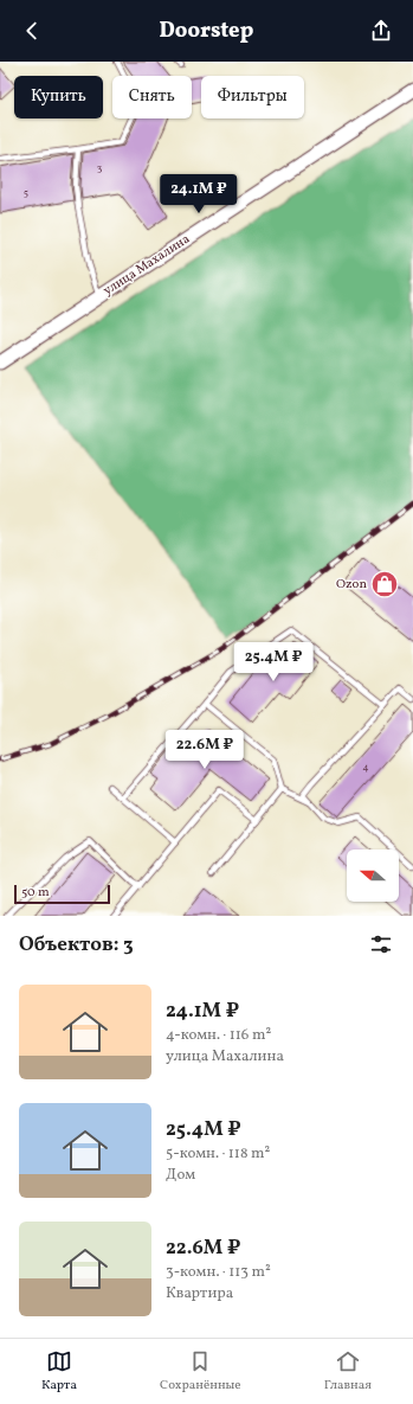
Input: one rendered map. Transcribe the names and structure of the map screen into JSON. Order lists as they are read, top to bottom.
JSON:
{
  "streets": {
    "street": ["улица Махалина"]
  },
  "places": {
    "shop": ["Ozon"]
  },
  "house_numbers": ["3", "5", "4"],
  "scale_bar": "50 m",
  "north": "left",
  "page": {
    "header": "Doorstep",
    "chip": ["Купить", "Снять", "Фильтры"],
    "price": ["24.1M ₽", "25.4M ₽", "22.6M ₽"],
    "scale": "50 m",
    "heading": "Объектов: 3",
    "list": [
      {
        "name": "24.1M ₽",
        "note": "4-комн. · 116 m² · улица Махалина"
      },
      {
        "name": "25.4M ₽",
        "note": "5-комн. · 118 m² · Дом"
      },
      {
        "name": "22.6M ₽",
        "note": "3-комн. · 113 m² · Квартира"
      }
    ],
    "tabs": ["Карта", "Сохранённые", "Главная"]
  }
}
